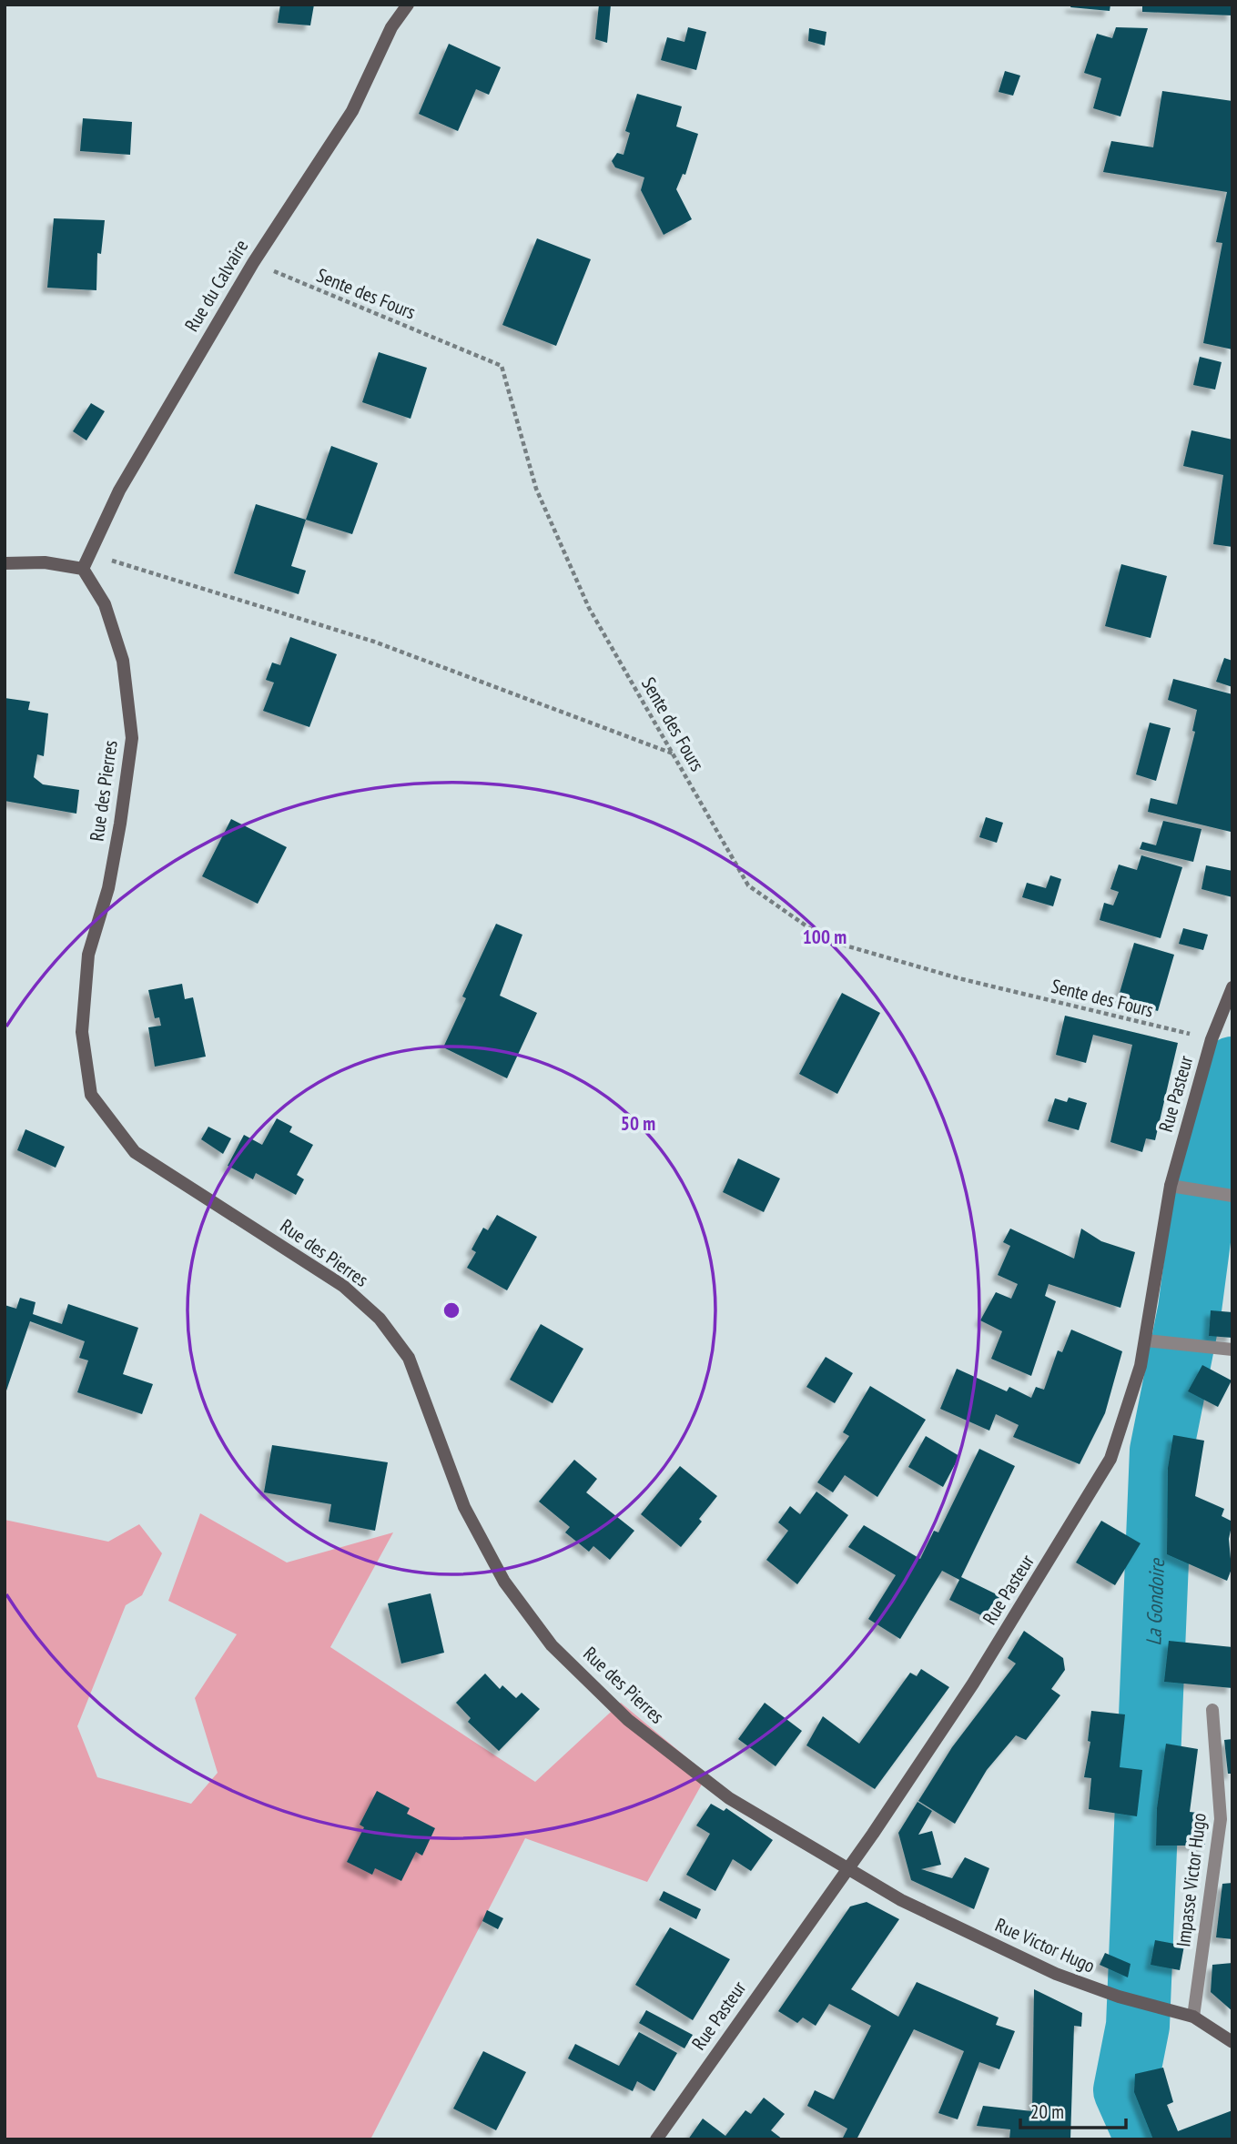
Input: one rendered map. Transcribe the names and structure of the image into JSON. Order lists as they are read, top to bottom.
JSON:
{
  "streets": {
    "street": [
      "Rue du Calvaire",
      "Rue des Pierres",
      "Rue Pasteur",
      "Impasse Victor Hugo",
      "Rue Victor Hugo"
    ],
    "path": ["Sente des Fours"]
  },
  "crossings": [
    ["Rue du Calvaire", "Sente des Fours"],
    ["Rue du Calvaire", "Rue des Pierres"],
    ["Sente des Fours", "Rue Pasteur"],
    ["Rue des Pierres", "Rue Pasteur"],
    ["Rue des Pierres", "Rue Victor Hugo"],
    ["Rue Pasteur", "Rue Victor Hugo"],
    ["Impasse Victor Hugo", "Rue Victor Hugo"]
  ],
  "water": ["La Gondoire"],
  "scale_bar": "20 m",
  "rings": ["100 m", "50 m"]
}
